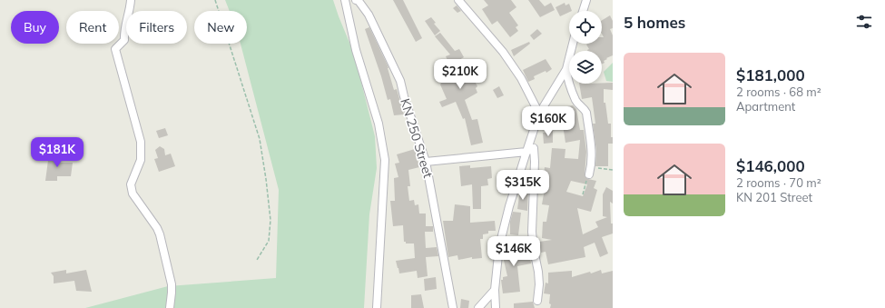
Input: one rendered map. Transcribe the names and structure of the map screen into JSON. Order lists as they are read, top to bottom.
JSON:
{
  "streets": {
    "street": ["KN 250 Street"]
  },
  "page": {
    "heading": "5 homes",
    "chip": [
      "Buy",
      "Rent",
      "Filters",
      "New"
    ],
    "list": [
      {
        "name": "$181,000",
        "note": "2 rooms · 68 m² · Apartment"
      },
      {
        "name": "$146,000",
        "note": "2 rooms · 70 m² · KN 201 Street"
      }
    ],
    "price": [
      "$210K",
      "$160K",
      "$181K",
      "$315K",
      "$146K"
    ]
  }
}
